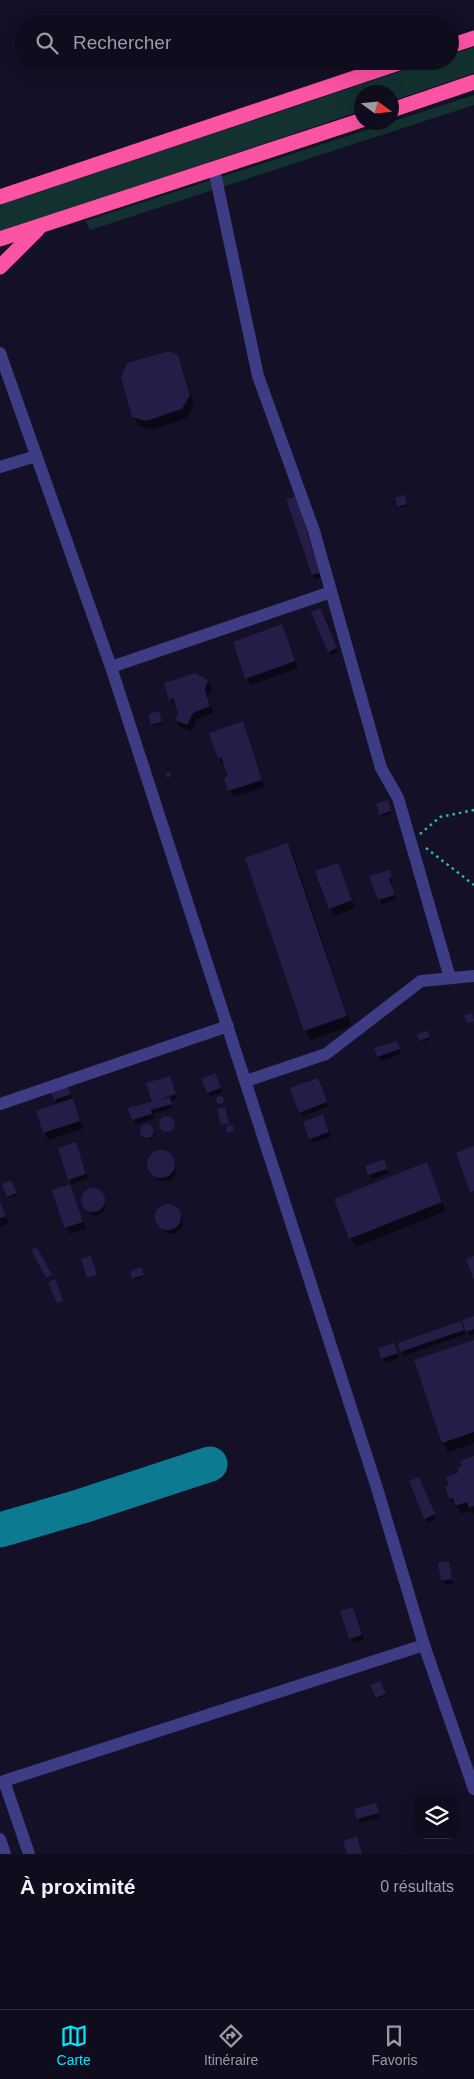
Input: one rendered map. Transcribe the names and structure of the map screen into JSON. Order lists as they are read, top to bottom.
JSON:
{
  "north": "right",
  "page": {
    "search": "Rechercher",
    "heading": ["À proximité", "0 résultats"],
    "nav": ["Carte", "Itinéraire", "Favoris"]
  }
}
